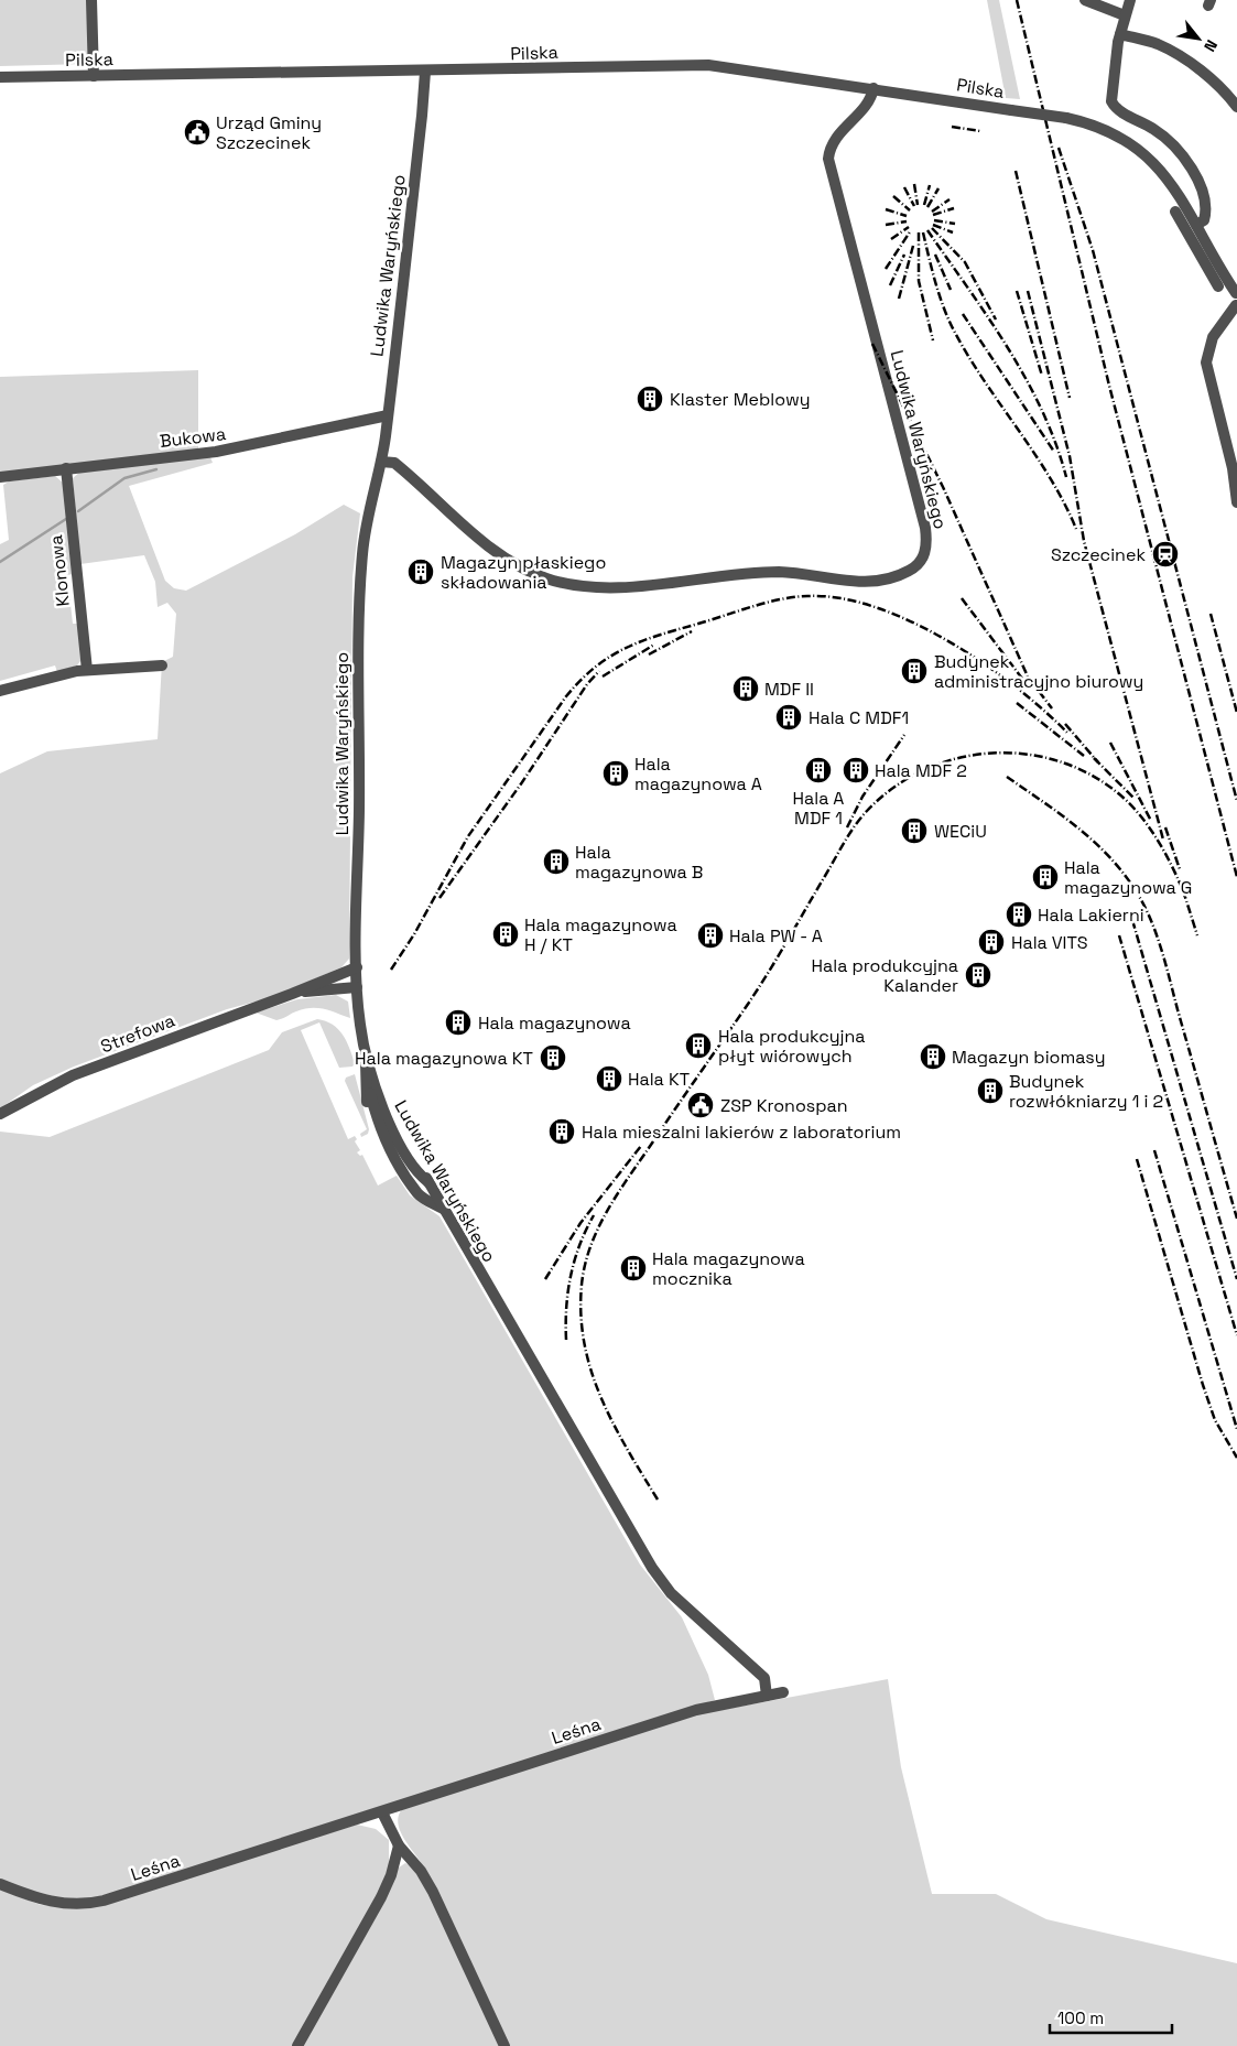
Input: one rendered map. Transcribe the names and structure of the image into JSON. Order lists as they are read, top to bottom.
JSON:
{
  "streets": {
    "street": [
      "Pilska",
      "Ludwika Waryńskiego",
      "Bukowa",
      "Klonowa",
      "Strefowa",
      "Leśna"
    ]
  },
  "crossings": [
    ["Pilska", "Ludwika Waryńskiego"],
    ["Ludwika Waryńskiego", "Bukowa"],
    ["Ludwika Waryńskiego", "Strefowa"],
    ["Ludwika Waryńskiego", "Leśna"],
    ["Bukowa", "Klonowa"]
  ],
  "places": {
    "public building": ["Urząd Gminy Szczecinek", "ZSP Kronospan"],
    "building": [
      "Klaster Meblowy",
      "Magazyn płaskiego składowania",
      "Budynek administracyjno biurowy",
      "MDF II",
      "Hala C MDF1",
      "Hala A MDF 1",
      "Hala MDF 2",
      "Hala magazynowa A",
      "WECiU",
      "Hala magazynowa B",
      "Hala magazynowa G",
      "Hala Lakierni",
      "Hala magazynowa H / KT",
      "Hala PW - A",
      "Hala VITS",
      "Hala produkcyjna Kalander",
      "Hala magazynowa",
      "Hala produkcyjna płyt wiórowych",
      "Magazyn biomasy",
      "Hala magazynowa KT",
      "Hala KT",
      "Budynek rozwłókniarzy 1 i 2",
      "Hala mieszalni lakierów z laboratorium",
      "Hala magazynowa mocznika"
    ],
    "station": ["Szczecinek"]
  },
  "scale_bar": "100 m",
  "north": "bottom right"
}
